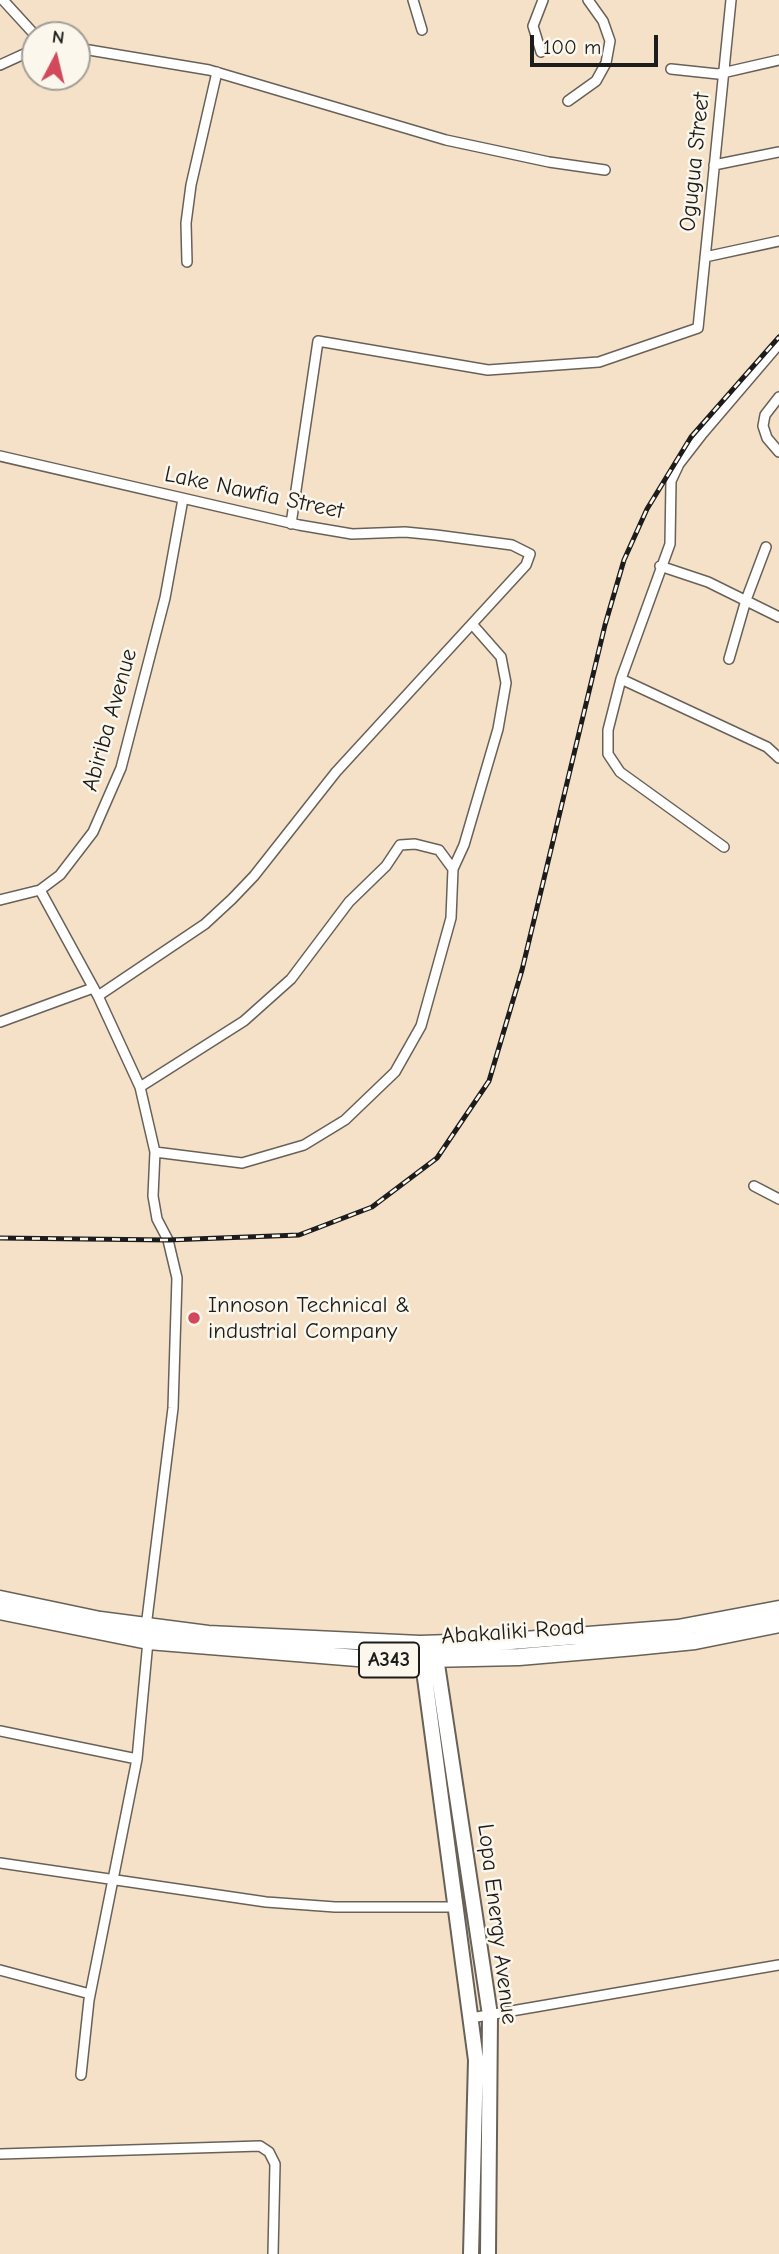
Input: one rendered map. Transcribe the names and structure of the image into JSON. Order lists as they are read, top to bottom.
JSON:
{
  "streets": {
    "highway": ["Abakaliki Road", "A343"],
    "main road": ["Lopa Energy Avenue"],
    "street": ["Ogugua Street", "Lake Nawfia Street", "Abiriba Avenue"]
  },
  "crossings": [
    ["Ogugua Street", "Lake Nawfia Street"],
    ["Lake Nawfia Street", "Abiriba Avenue"],
    ["Abakaliki Road", "Lopa Energy Avenue"]
  ],
  "places": ["Innoson Technical & industrial Company"],
  "scale_bar": "100 m",
  "north": "top"
}
